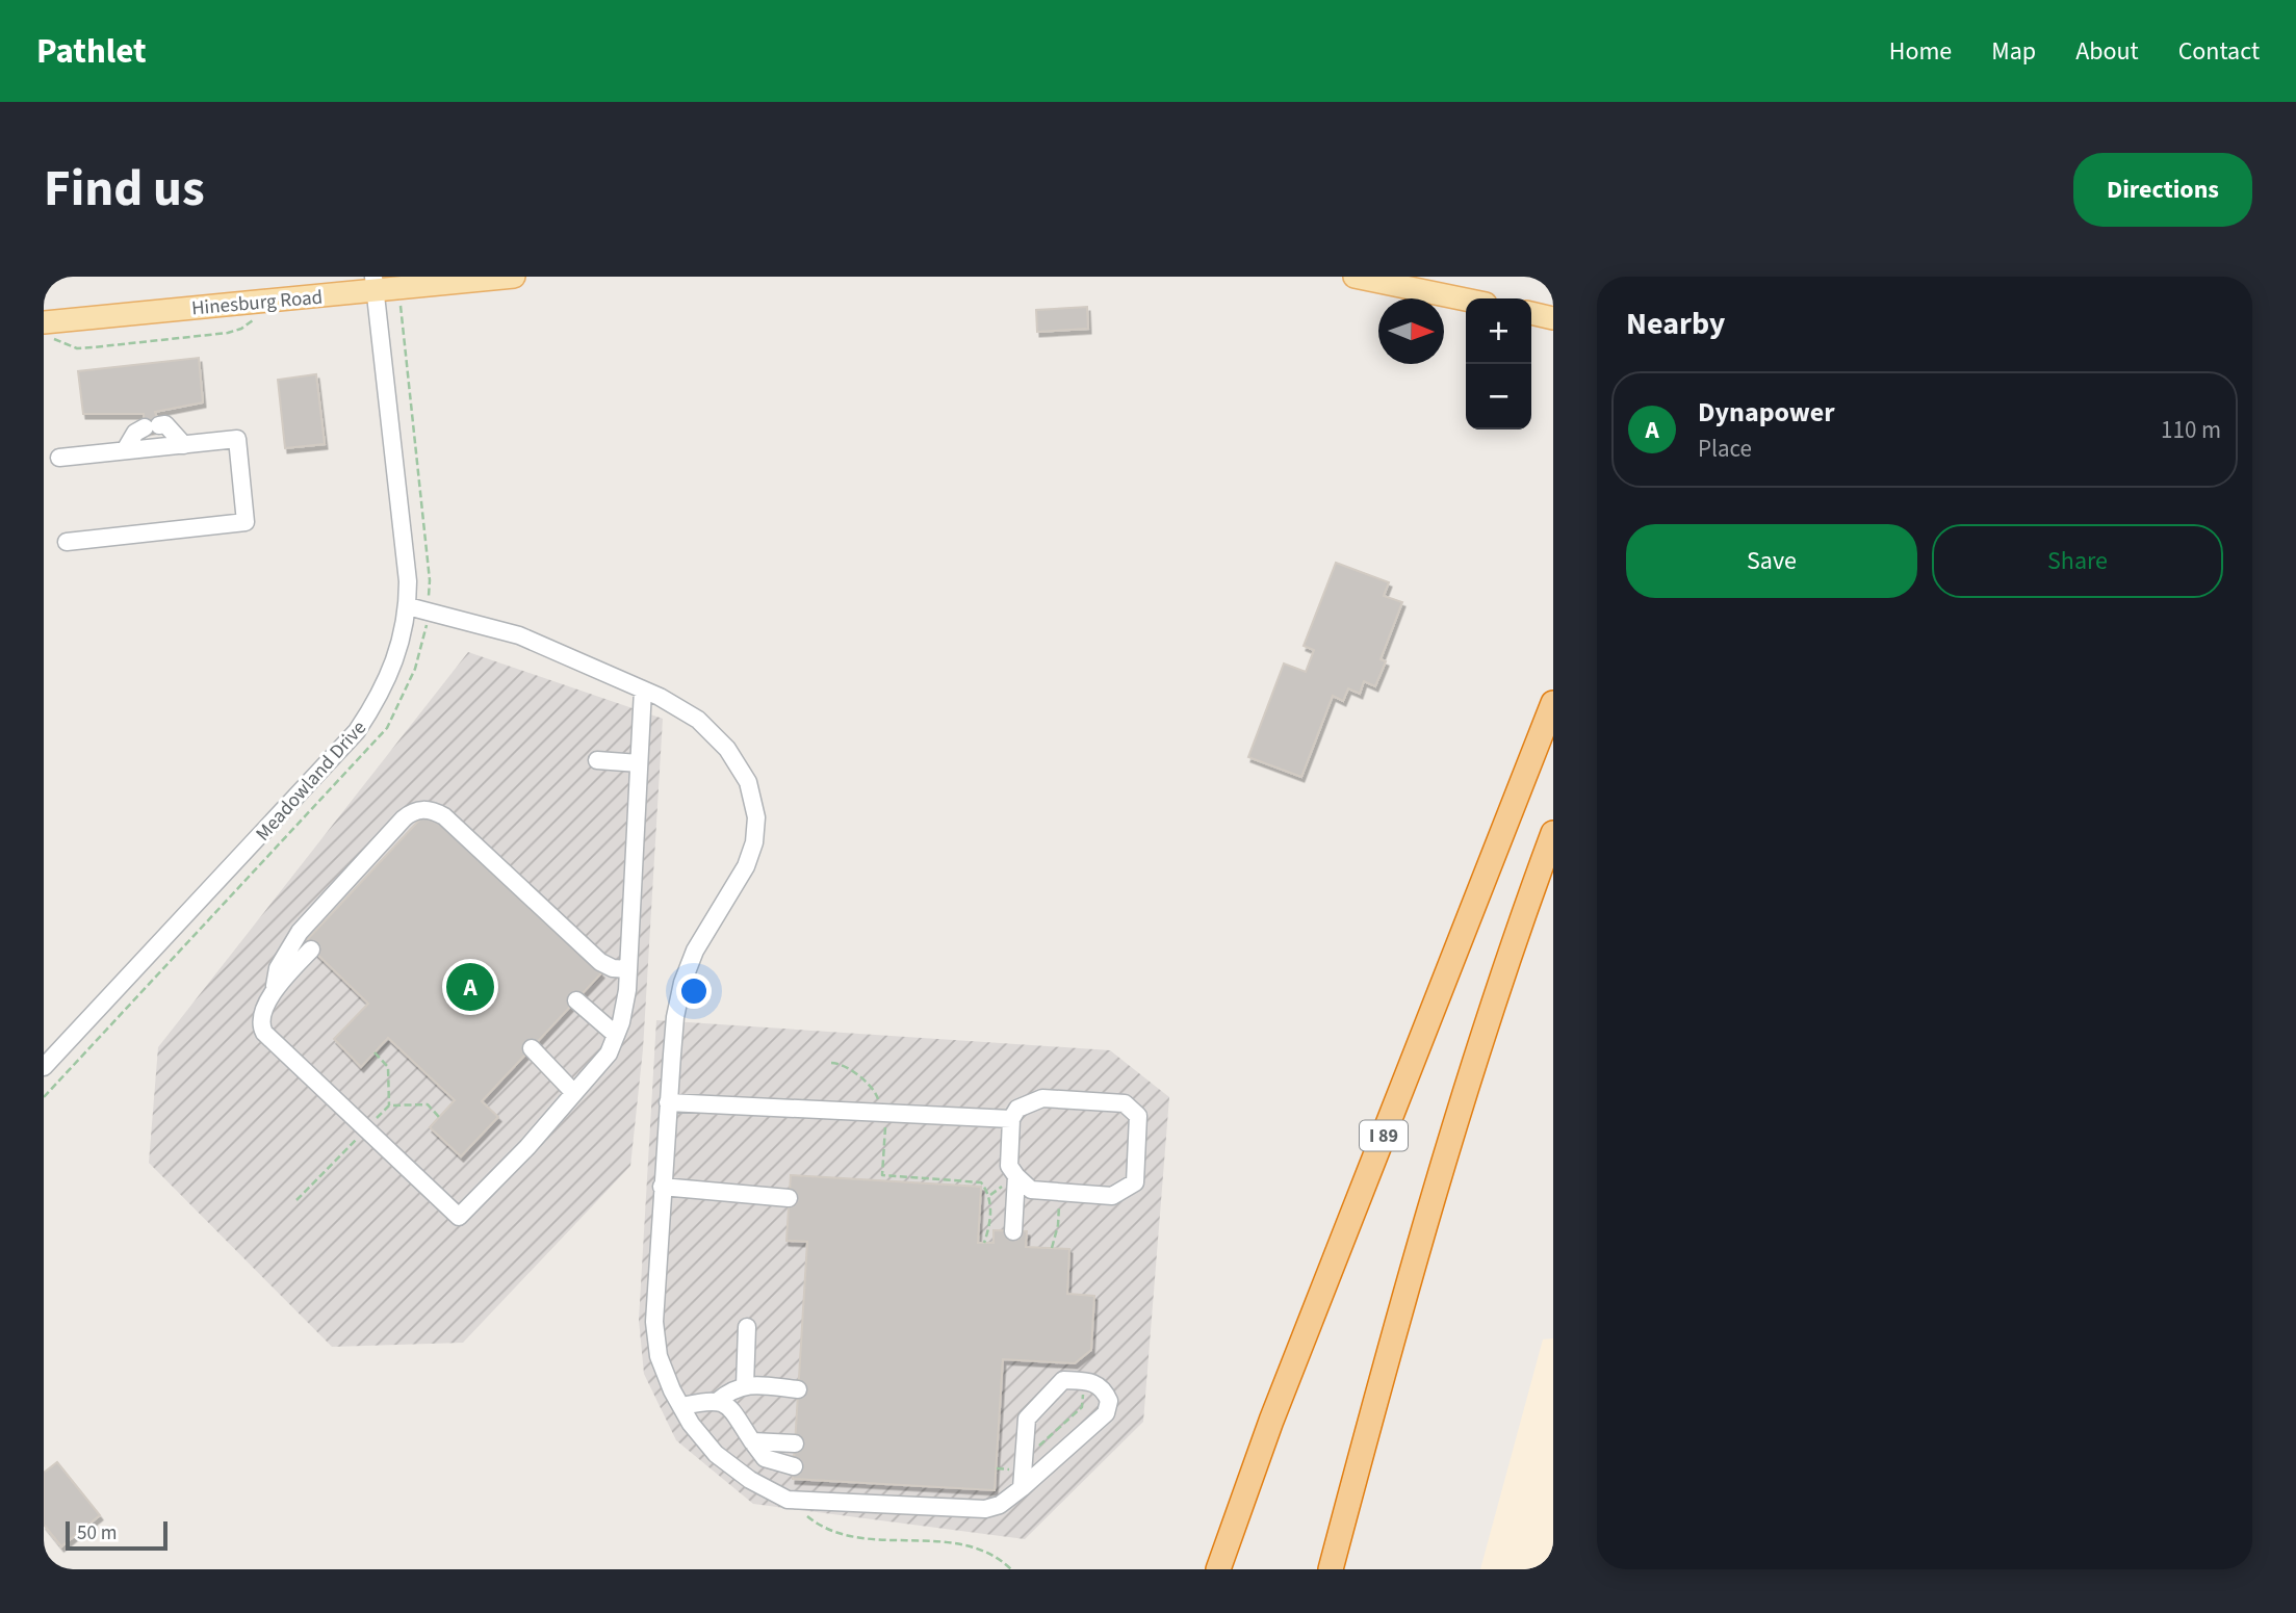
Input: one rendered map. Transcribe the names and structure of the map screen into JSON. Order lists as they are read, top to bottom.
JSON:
{
  "streets": {
    "highway": ["I 89"],
    "main road": ["Hinesburg Road"],
    "street": ["Meadowland Drive"]
  },
  "crossings": [
    ["Hinesburg Road", "Meadowland Drive"]
  ],
  "scale_bar": "50 m",
  "north": "right",
  "page": {
    "header": "Pathlet",
    "nav": [
      "Home",
      "Map",
      "About",
      "Contact"
    ],
    "title": "Find us",
    "buttons": [
      "Directions",
      ["Save", "Share"]
    ],
    "heading": "Nearby",
    "map_buttons": ["+", "−"],
    "list": [
      {
        "mark": "A",
        "name": "Dynapower",
        "note": "Place",
        "value": "110 m"
      }
    ],
    "pins": "A",
    "scale": "50 m"
  }
}
